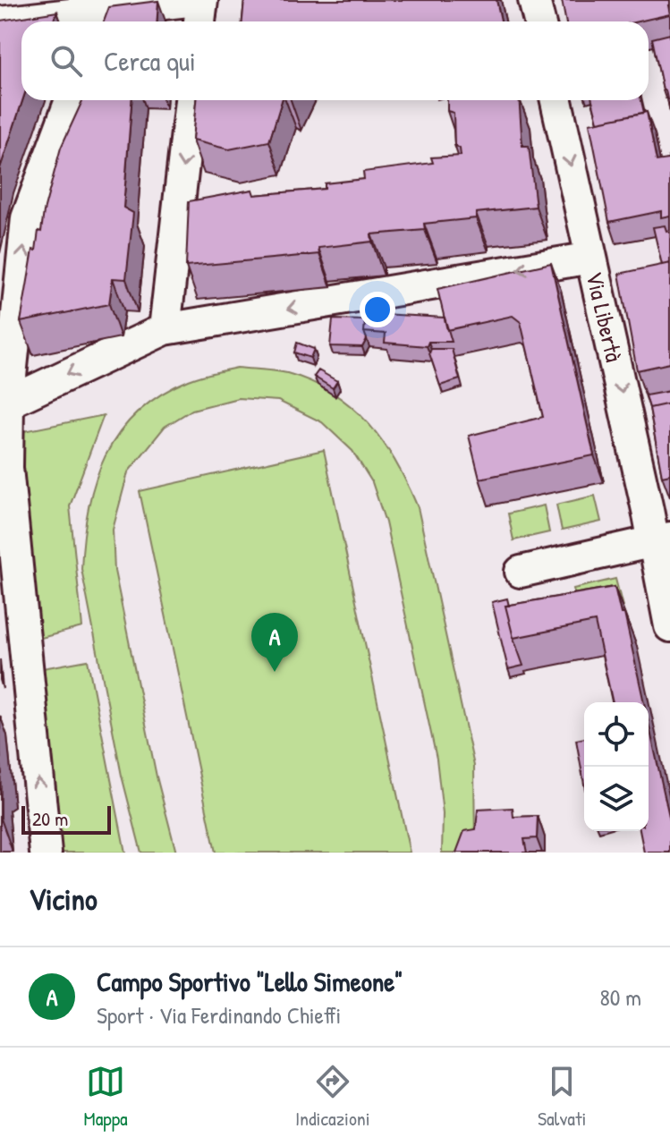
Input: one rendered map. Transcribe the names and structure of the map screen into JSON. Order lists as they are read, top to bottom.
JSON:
{
  "streets": {
    "street": ["Via Libertà"]
  },
  "one_way": ["Via Libertà"],
  "scale_bar": "20 m",
  "page": {
    "search": "Cerca qui",
    "pins": "A",
    "scale": "20 m",
    "heading": "Vicino",
    "list": [
      {
        "mark": "A",
        "name": "Campo Sportivo \"Lello Simeone\"",
        "note": "Sport · Via Ferdinando Chieffi",
        "value": "80 m"
      }
    ],
    "nav": ["Mappa", "Indicazioni", "Salvati"]
  }
}
